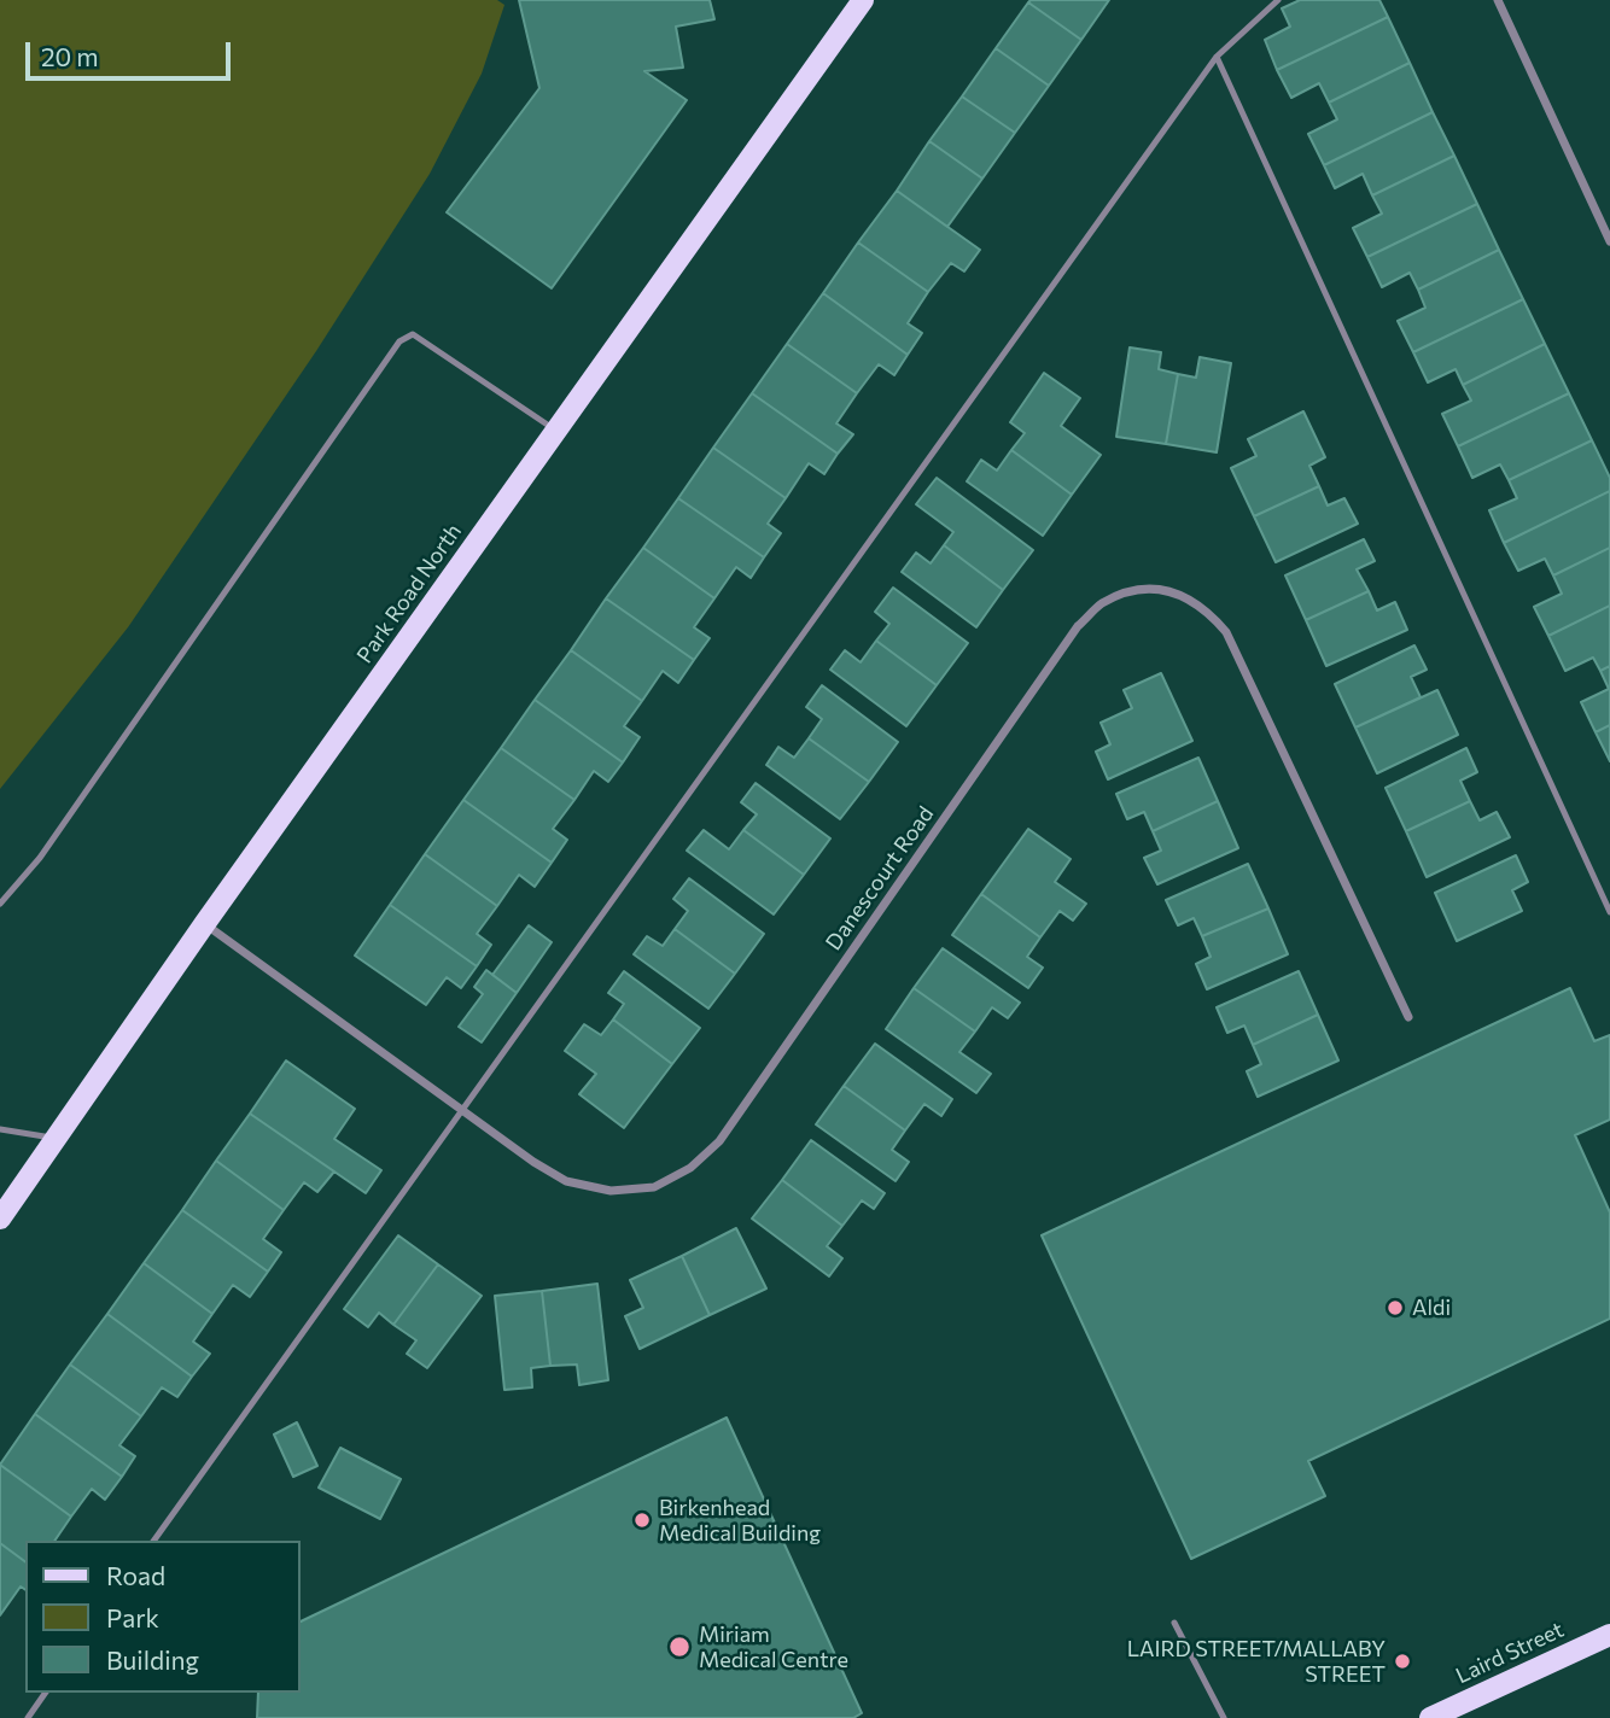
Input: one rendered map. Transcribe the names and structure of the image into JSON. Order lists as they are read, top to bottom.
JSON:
{
  "streets": {
    "main road": ["Park Road North", "Laird Street"],
    "street": ["Danescourt Road"]
  },
  "crossings": [
    ["Park Road North", "Danescourt Road"]
  ],
  "places": [
    "Aldi",
    "Birkenhead Medical Building",
    "Miriam Medical Centre",
    "LAIRD STREET/MALLABY STREET"
  ],
  "legend": ["Road", "Park", "Building"],
  "scale_bar": "20 m"
}
